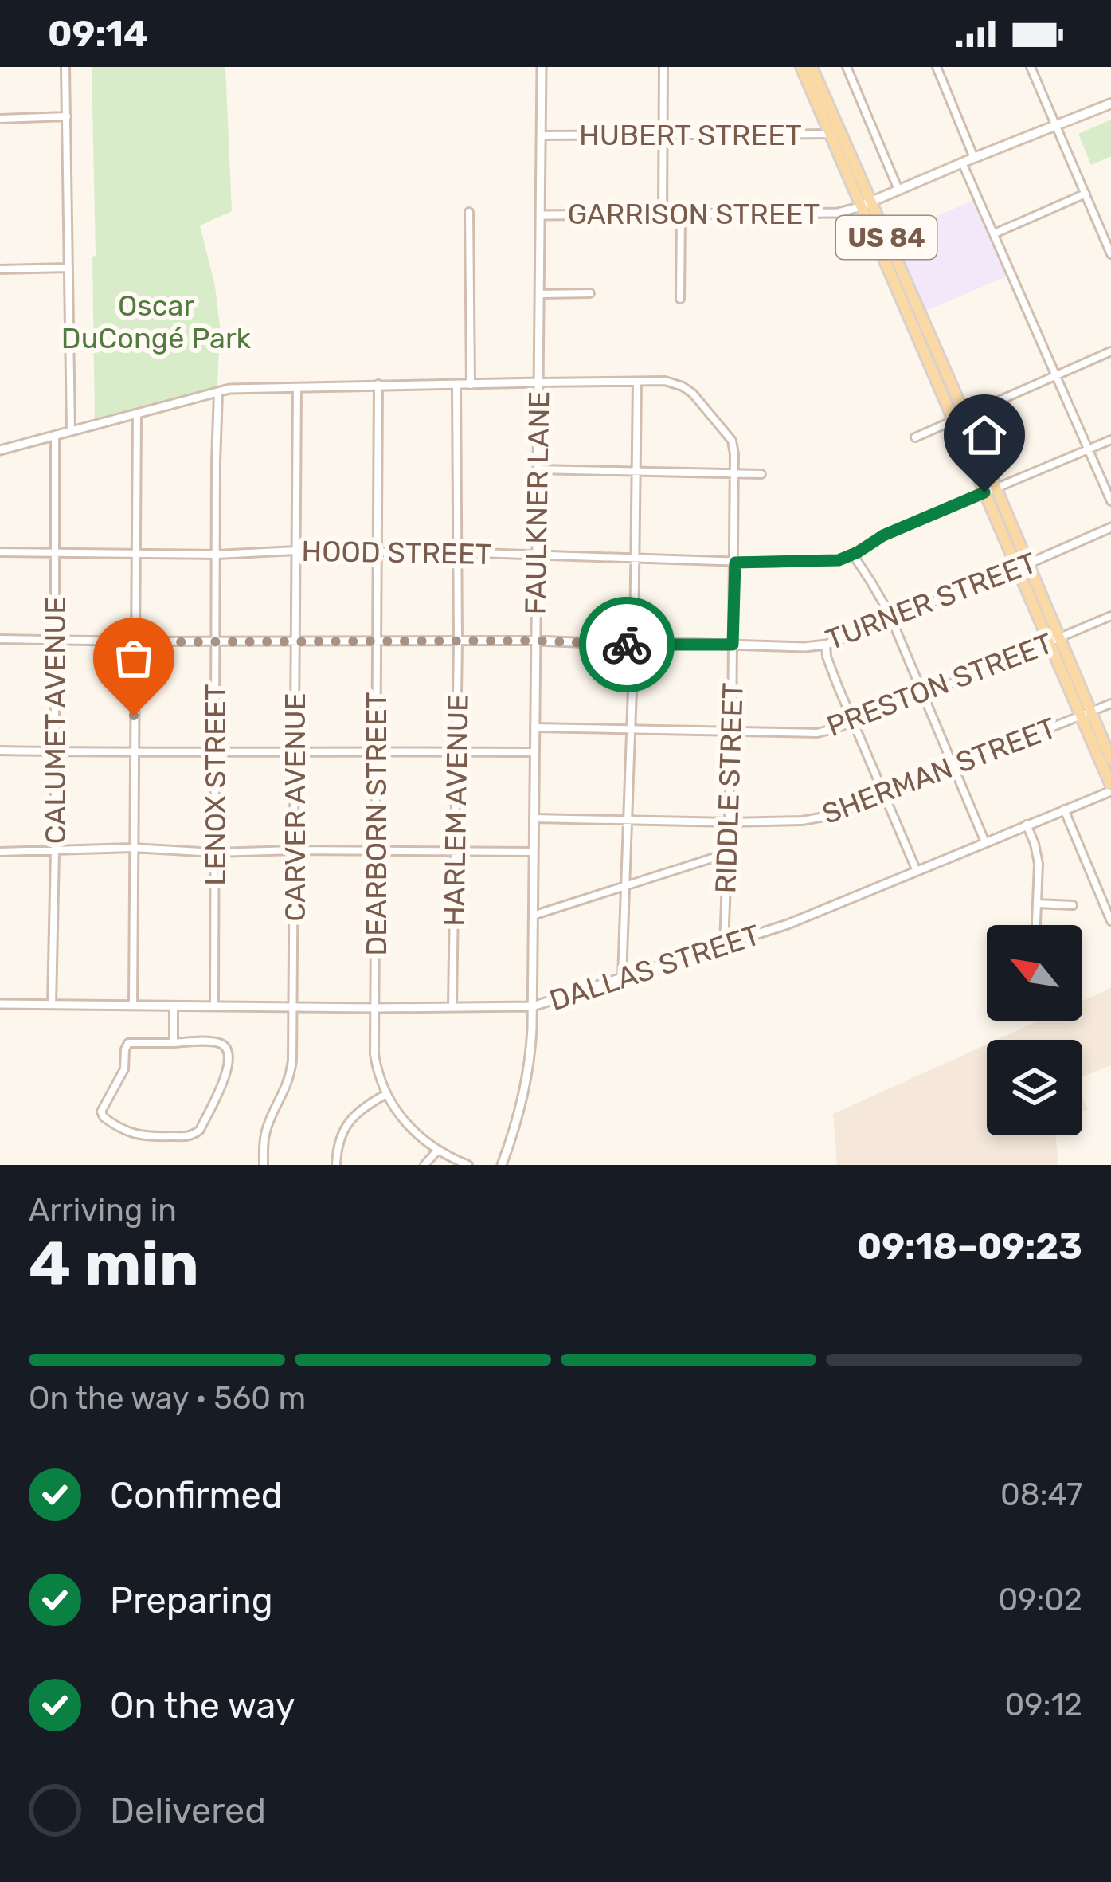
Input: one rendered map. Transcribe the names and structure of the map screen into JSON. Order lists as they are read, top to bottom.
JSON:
{
  "streets": {
    "main road": ["GARRISON STREET", "US 84"],
    "street": [
      "HUBERT STREET",
      "FAULKNER LANE",
      "HOOD STREET",
      "TURNER STREET",
      "PRESTON STREET",
      "CALUMET AVENUE",
      "SHERMAN STREET",
      "LENOX STREET",
      "RIDDLE STREET",
      "CARVER AVENUE",
      "HARLEM AVENUE",
      "DEARBORN STREET",
      "DALLAS STREET"
    ]
  },
  "crossings": [
    ["HUBERT STREET", "US 84"],
    ["HUBERT STREET", "FAULKNER LANE"],
    ["GARRISON STREET", "US 84"],
    ["GARRISON STREET", "FAULKNER LANE"],
    ["US 84", "HOOD STREET"],
    ["US 84", "TURNER STREET"],
    ["US 84", "PRESTON STREET"],
    ["US 84", "SHERMAN STREET"],
    ["US 84", "DALLAS STREET"],
    ["FAULKNER LANE", "HOOD STREET"],
    ["FAULKNER LANE", "TURNER STREET"],
    ["FAULKNER LANE", "PRESTON STREET"],
    ["FAULKNER LANE", "SHERMAN STREET"],
    ["FAULKNER LANE", "RIDDLE STREET"],
    ["FAULKNER LANE", "DALLAS STREET"],
    ["HOOD STREET", "CALUMET AVENUE"],
    ["HOOD STREET", "LENOX STREET"],
    ["HOOD STREET", "RIDDLE STREET"],
    ["HOOD STREET", "CARVER AVENUE"],
    ["HOOD STREET", "HARLEM AVENUE"],
    ["HOOD STREET", "DEARBORN STREET"],
    ["TURNER STREET", "CALUMET AVENUE"],
    ["TURNER STREET", "LENOX STREET"],
    ["TURNER STREET", "RIDDLE STREET"],
    ["TURNER STREET", "CARVER AVENUE"],
    ["TURNER STREET", "HARLEM AVENUE"],
    ["TURNER STREET", "DEARBORN STREET"],
    ["PRESTON STREET", "RIDDLE STREET"],
    ["CALUMET AVENUE", "DALLAS STREET"],
    ["SHERMAN STREET", "RIDDLE STREET"],
    ["LENOX STREET", "DALLAS STREET"],
    ["RIDDLE STREET", "DALLAS STREET"],
    ["CARVER AVENUE", "DALLAS STREET"],
    ["HARLEM AVENUE", "DALLAS STREET"],
    ["DEARBORN STREET", "DALLAS STREET"]
  ],
  "parks": ["Oscar DuCongé Park"],
  "north": "top left",
  "page": {
    "status": "09:14",
    "heading": ["4 min", "Arriving in", "09:18–09:23"],
    "bar": "On the way · 560 m",
    "list": [
      ["Confirmed", "08:47"],
      ["Preparing", "09:02"],
      ["On the way", "09:12"],
      "Delivered"
    ]
  }
}
